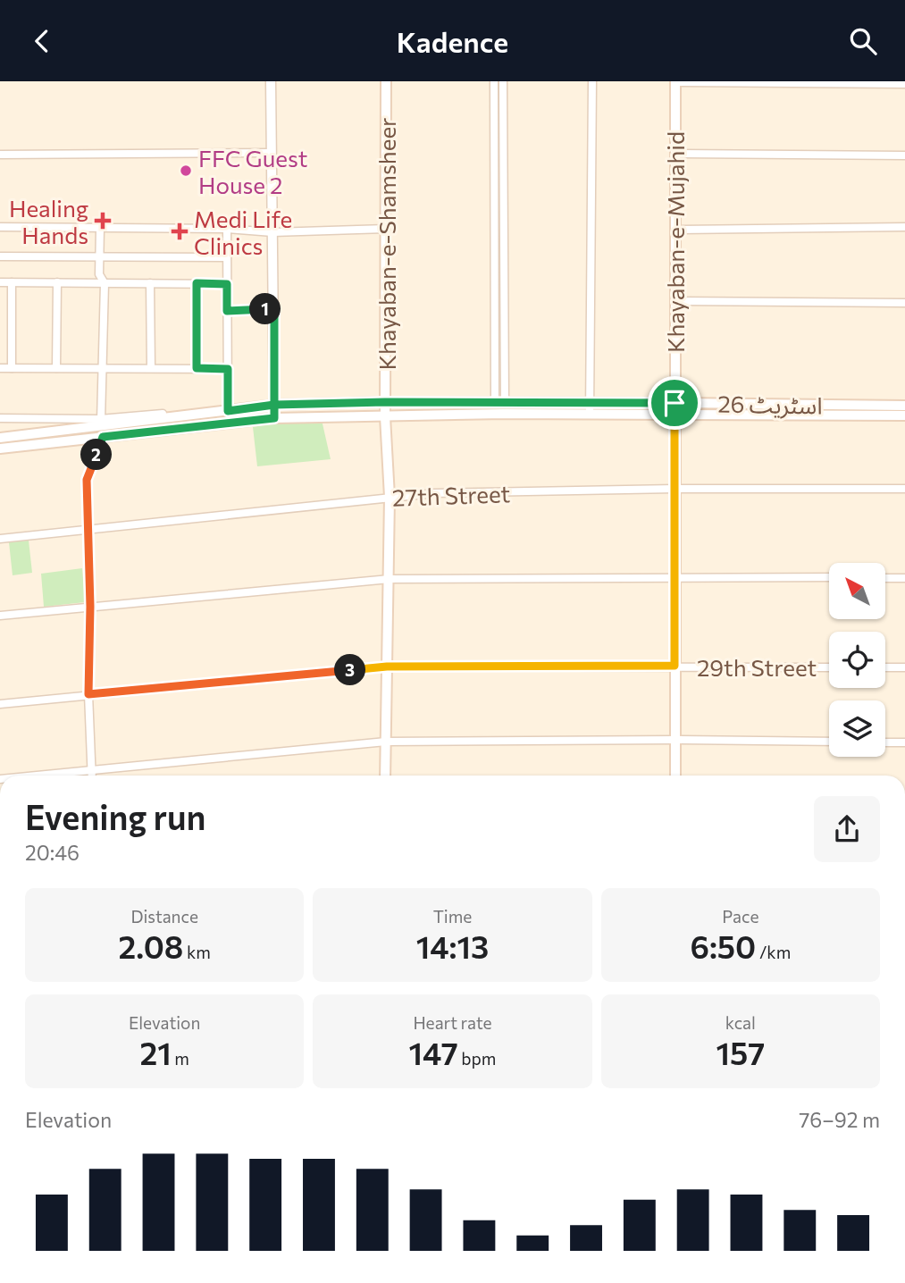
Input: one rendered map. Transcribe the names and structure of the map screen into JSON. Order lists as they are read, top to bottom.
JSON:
{
  "streets": {
    "main road": ["Khayaban-e-Mujahid", "Khayaban-e-Shamsheer", "اسٹریٹ 26"],
    "street": ["27th Street", "29th Street"]
  },
  "crossings": [
    ["Khayaban-e-Mujahid", "اسٹریٹ 26"],
    ["Khayaban-e-Mujahid", "27th Street"],
    ["Khayaban-e-Mujahid", "29th Street"],
    ["Khayaban-e-Shamsheer", "اسٹریٹ 26"],
    ["Khayaban-e-Shamsheer", "27th Street"],
    ["Khayaban-e-Shamsheer", "29th Street"]
  ],
  "places": {
    "other": ["FFC Guest House 2"],
    "health": ["Healing Hands", "Medi Life Clinics"]
  },
  "north": "top left",
  "page": {
    "header": "Kadence",
    "pins": ["1", "2", "3"],
    "heading": ["Evening run", "20:46"],
    "stats": [
      ["Distance", "2.08 km"],
      ["Time", "14:13"],
      ["Pace", "6:50 /km"],
      ["Elevation", "21 m"],
      ["Heart rate", "147 bpm"],
      ["kcal", "157"]
    ],
    "chart": ["Elevation", "76–92 m"]
  }
}
